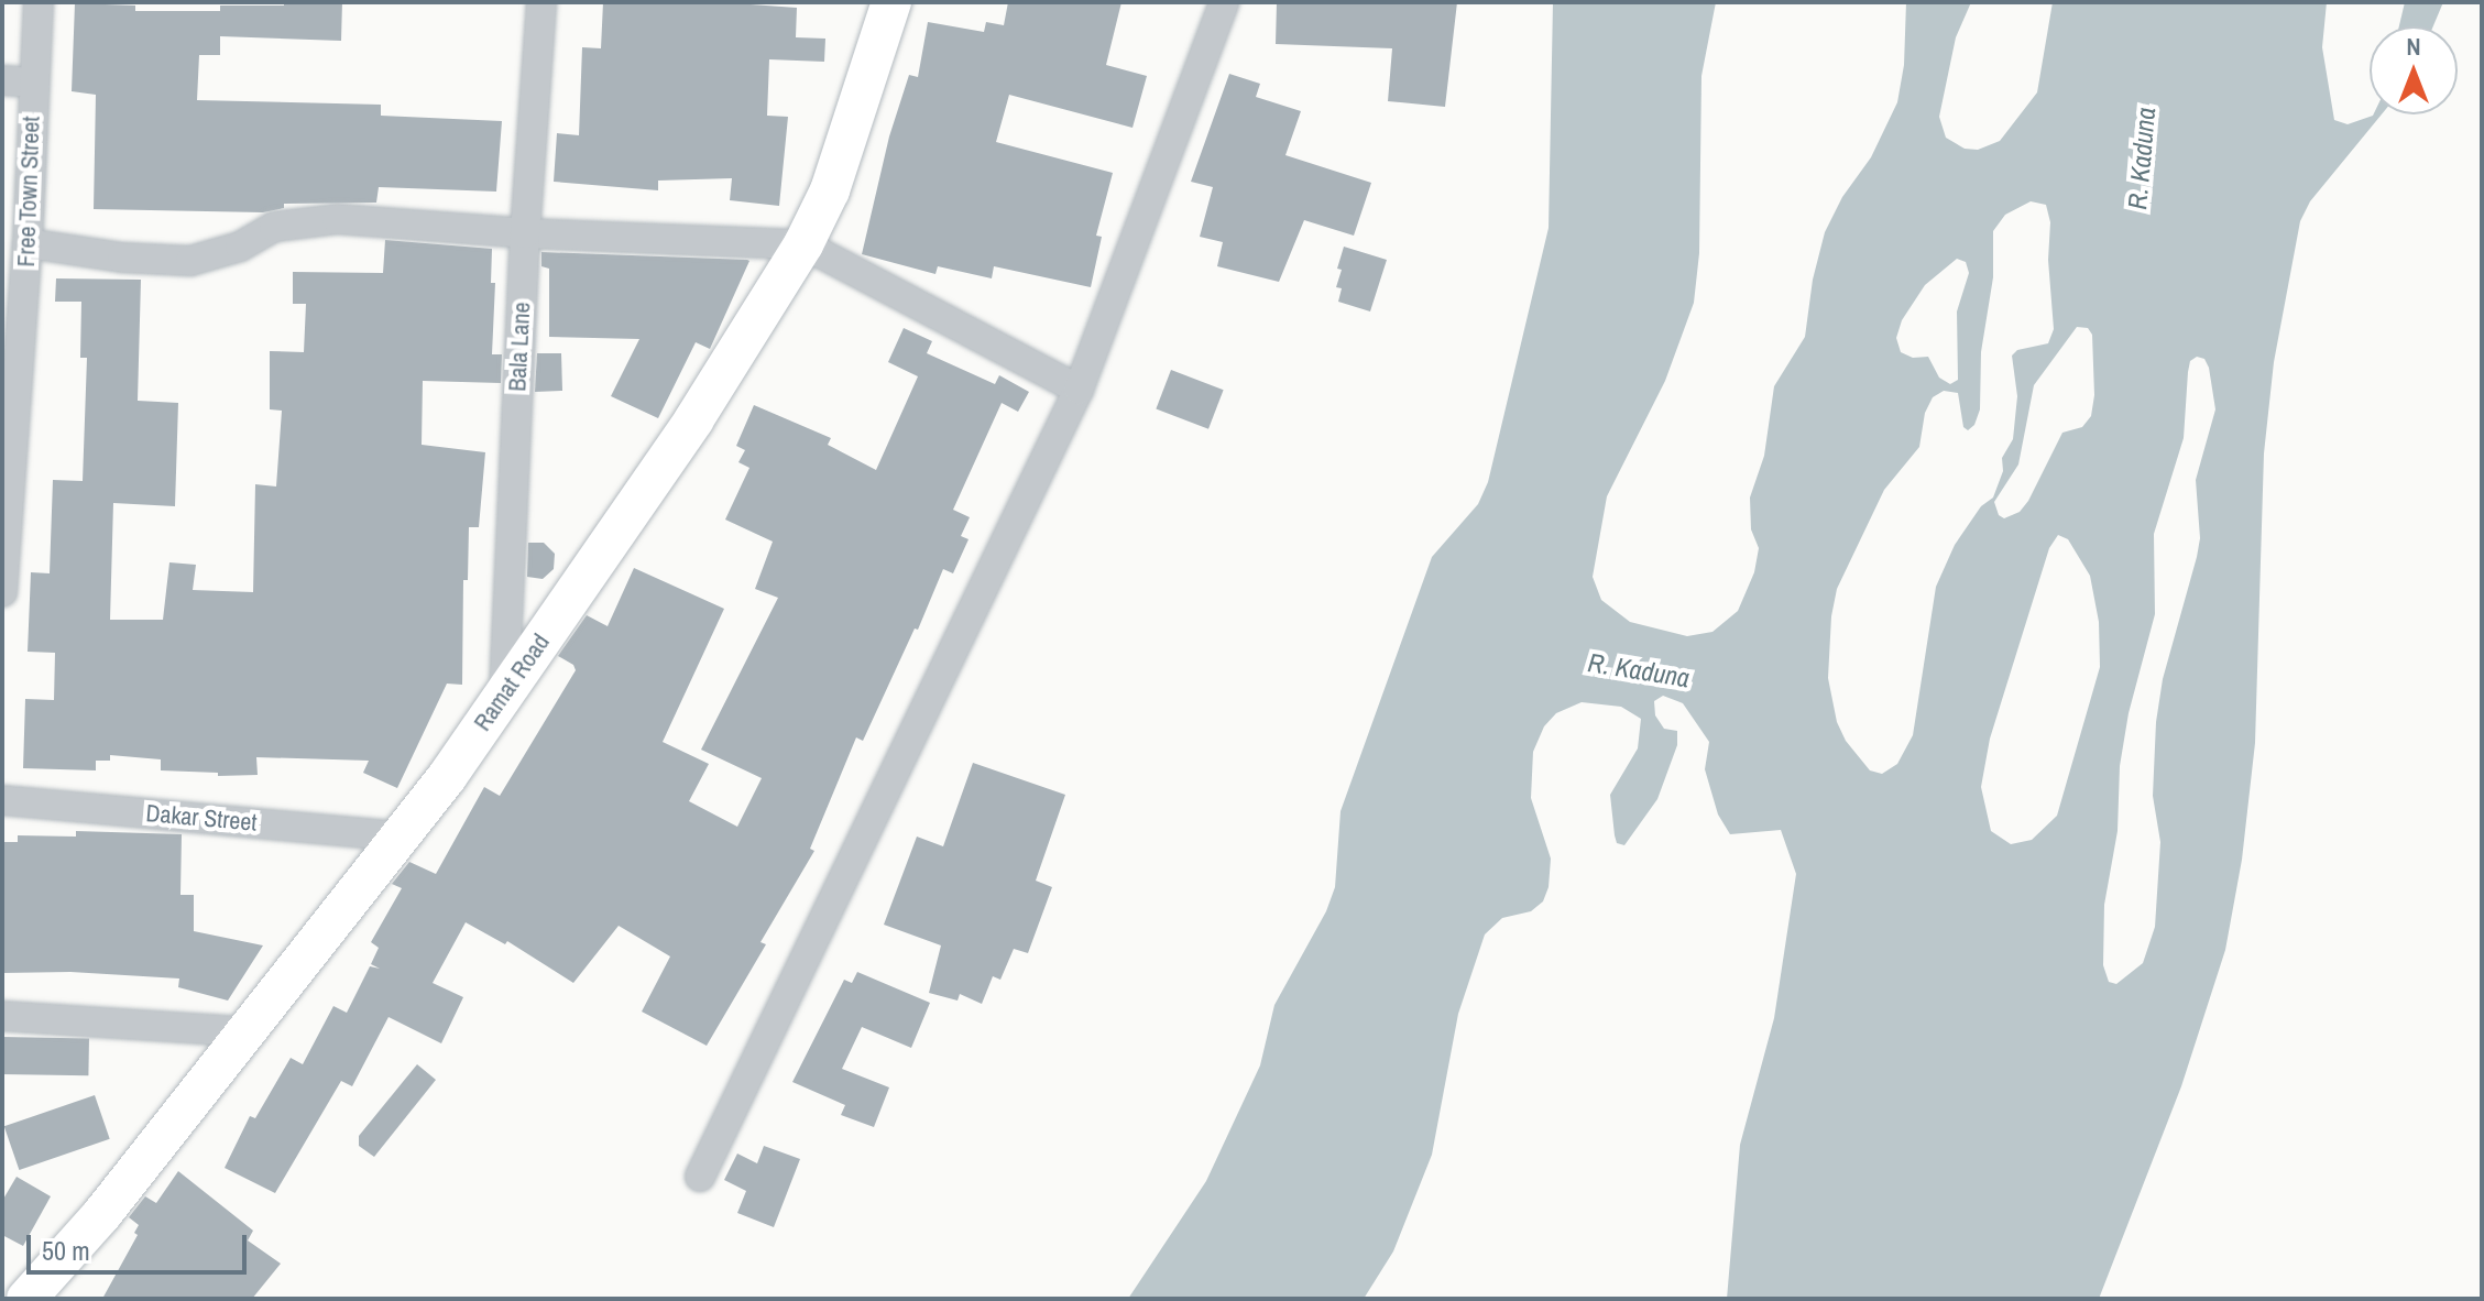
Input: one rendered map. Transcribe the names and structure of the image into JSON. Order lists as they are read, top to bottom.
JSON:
{
  "streets": {
    "street": [
      "Free Town Street",
      "Bala Lane",
      "Ramat Road",
      "Dakar Street"
    ]
  },
  "crossings": [
    ["Bala Lane", "Ramat Road"],
    ["Ramat Road", "Dakar Street"]
  ],
  "water": ["R. Kaduna"],
  "scale_bar": "50 m",
  "north": "top"
}
